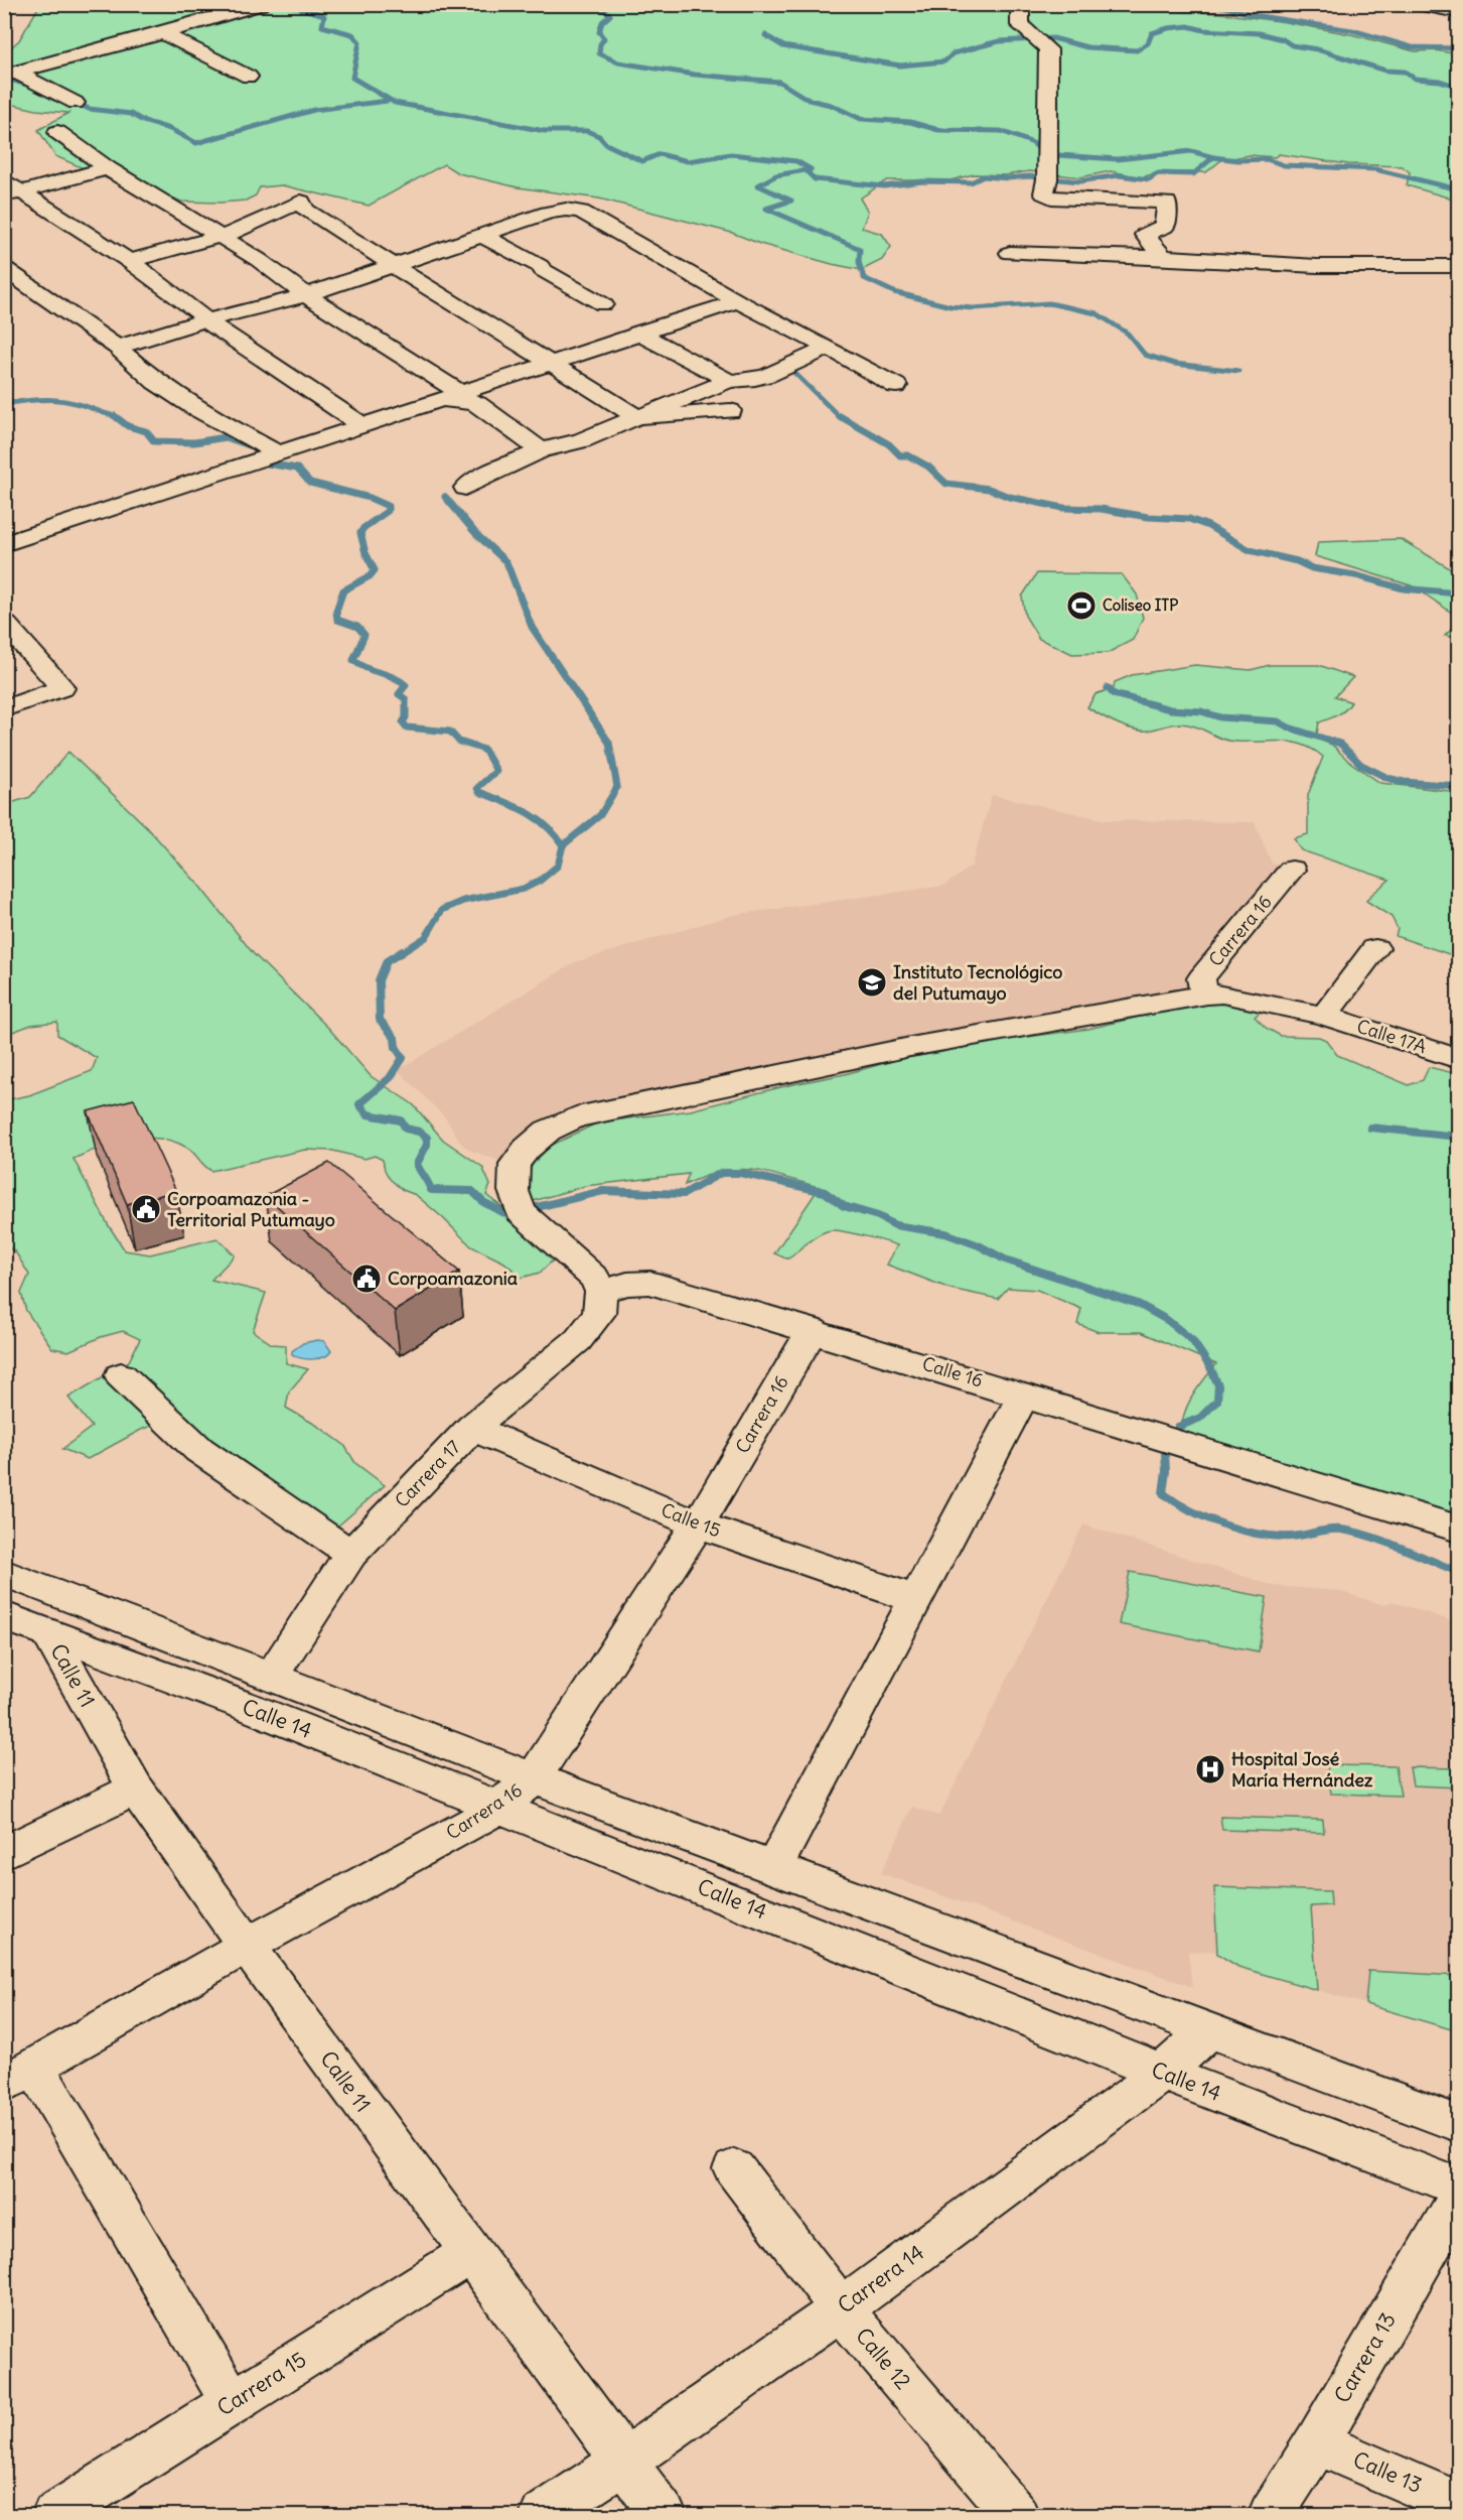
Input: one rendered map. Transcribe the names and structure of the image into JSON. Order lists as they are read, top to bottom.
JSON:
{
  "streets": {
    "street": [
      "Carrera 16",
      "Calle 17A",
      "Calle 16",
      "Carrera 17",
      "Calle 15",
      "Calle 11",
      "Calle 14",
      "Carrera 14",
      "Carrera 13",
      "Calle 12",
      "Carrera 15",
      "Calle 13"
    ]
  },
  "crossings": [
    ["Carrera 16", "Calle 17A"],
    ["Carrera 16", "Calle 16"],
    ["Carrera 16", "Calle 15"],
    ["Carrera 16", "Calle 11"],
    ["Carrera 16", "Calle 14"],
    ["Calle 17A", "Calle 16"],
    ["Calle 17A", "Carrera 17"],
    ["Calle 16", "Carrera 17"],
    ["Carrera 17", "Calle 15"],
    ["Carrera 17", "Calle 14"],
    ["Calle 11", "Calle 14"],
    ["Calle 11", "Carrera 14"],
    ["Calle 11", "Carrera 15"],
    ["Calle 14", "Carrera 14"],
    ["Carrera 14", "Calle 12"],
    ["Carrera 13", "Calle 13"]
  ],
  "places": {
    "sports": ["Coliseo ITP"],
    "school or university": ["Instituto Tecnológico del Putumayo"],
    "public building": ["Corpoamazonia - Territorial Putumayo", "Corpoamazonia"],
    "hospital": ["Hospital José María Hernández"]
  }
}
